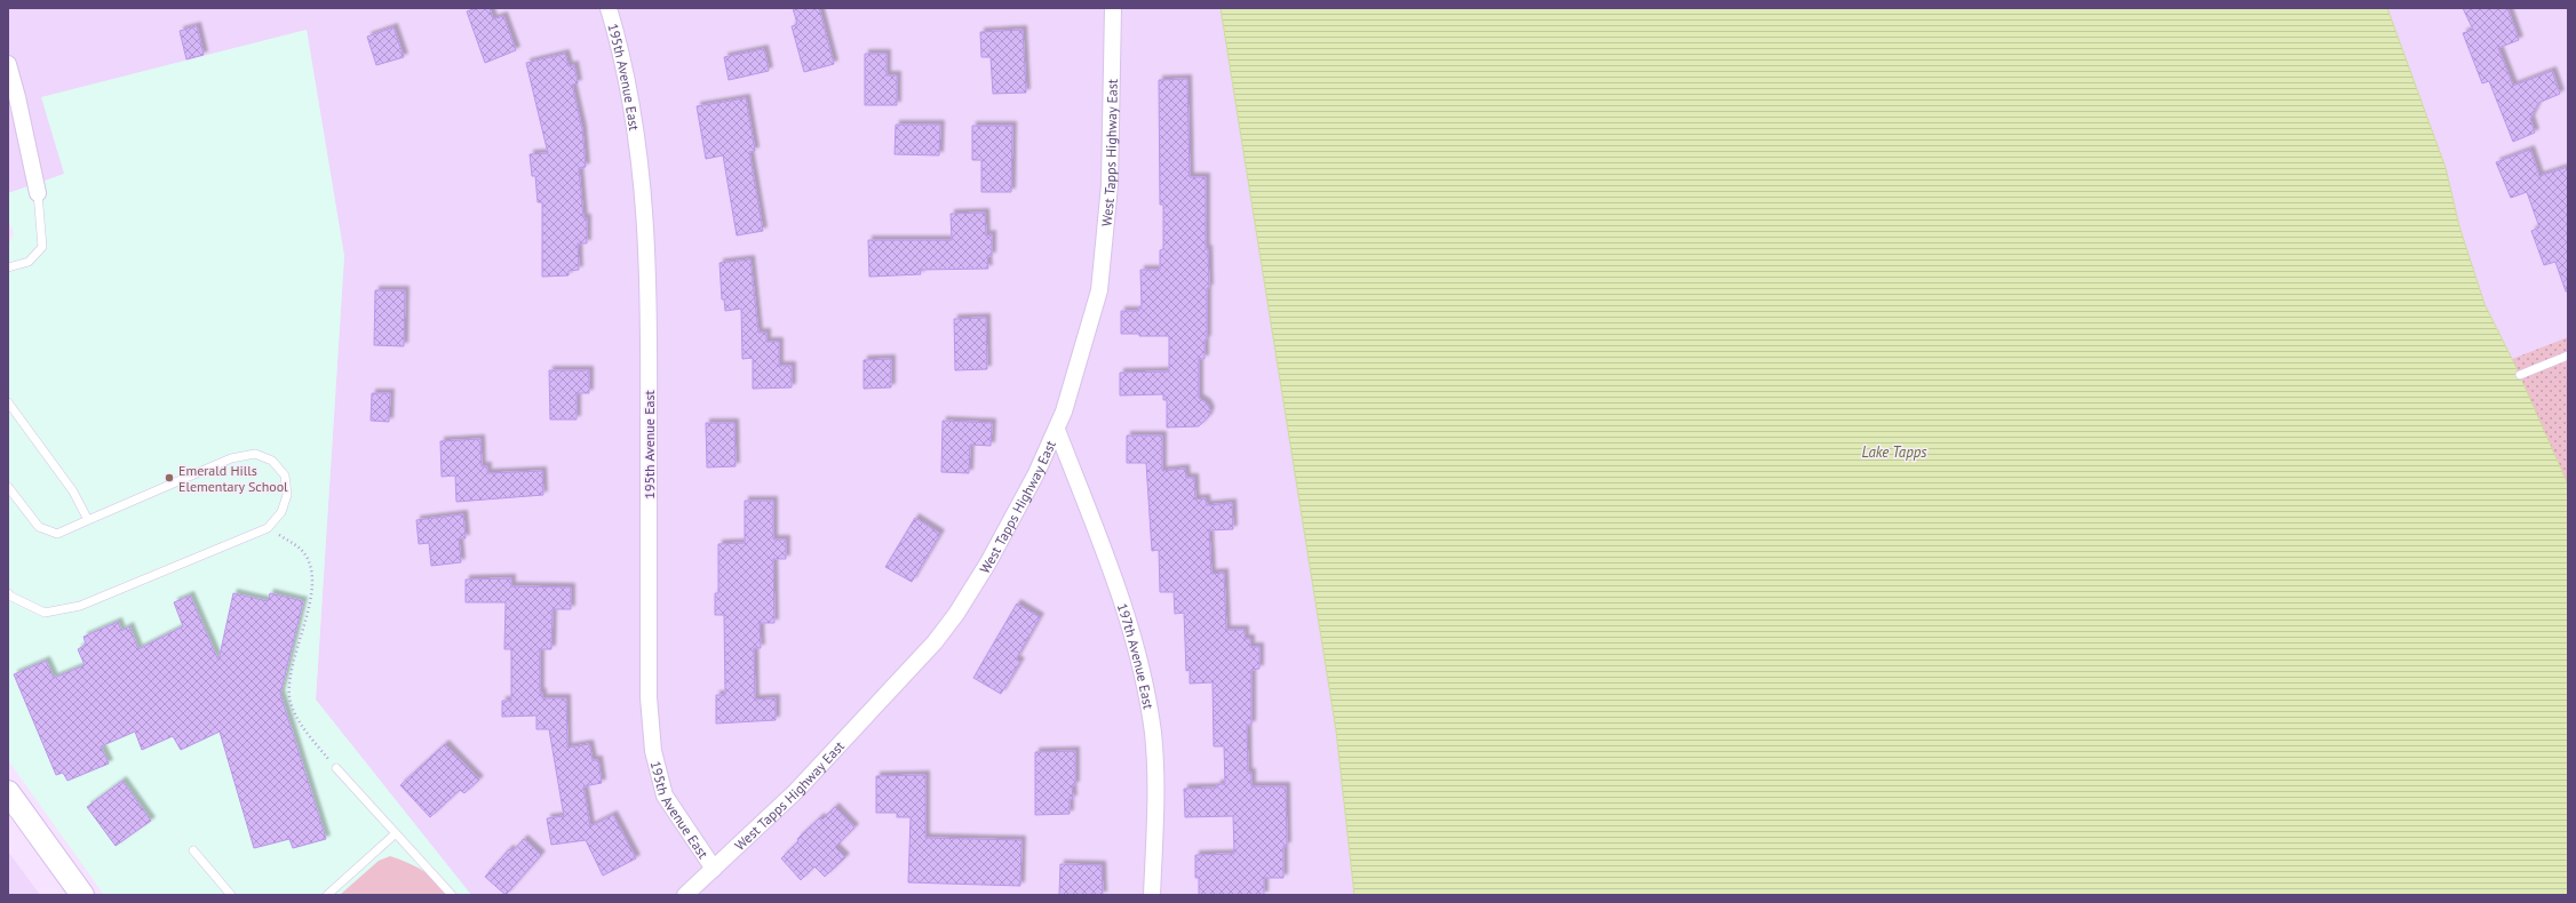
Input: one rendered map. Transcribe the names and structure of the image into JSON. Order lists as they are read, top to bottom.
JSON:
{
  "streets": {
    "street": ["195th Avenue East", "West Tapps Highway East", "197th Avenue East"]
  },
  "crossings": [
    ["195th Avenue East", "West Tapps Highway East"],
    ["West Tapps Highway East", "197th Avenue East"]
  ],
  "water": ["Lake Tapps"],
  "places": ["Emerald Hills Elementary School"]
}
